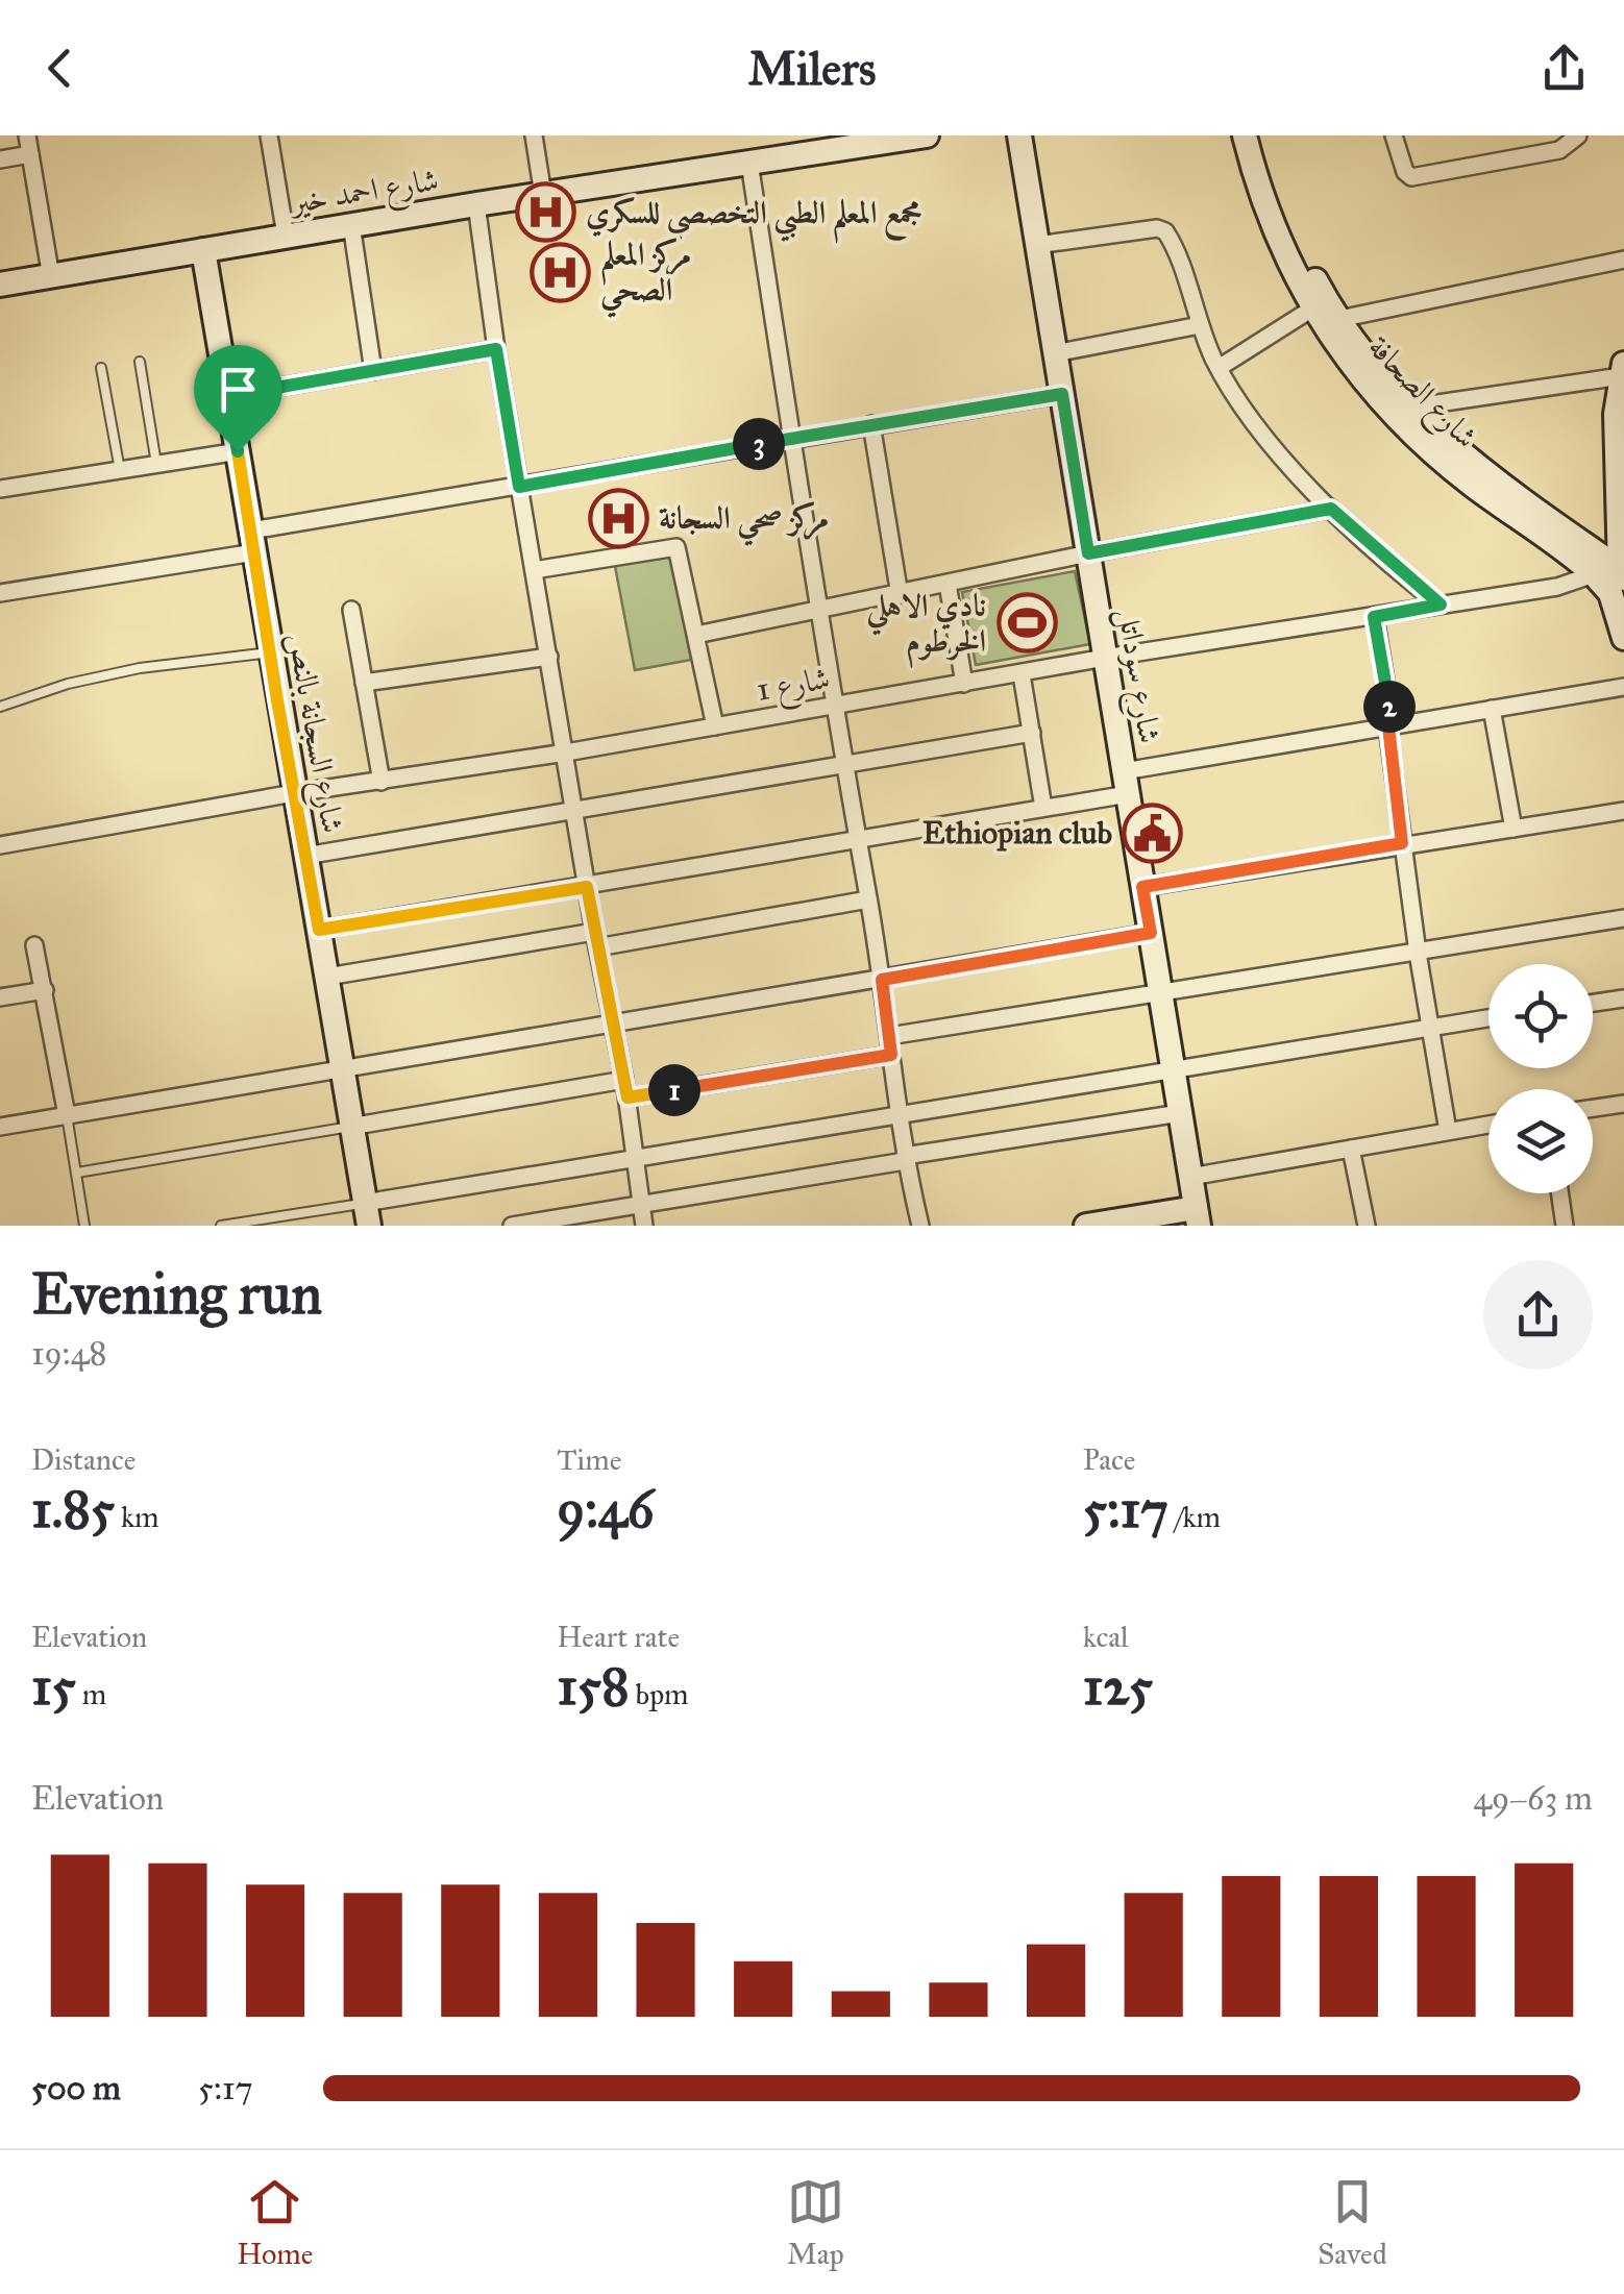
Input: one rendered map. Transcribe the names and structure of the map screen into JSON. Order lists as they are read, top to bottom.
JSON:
{
  "streets": {
    "street": [
      "شارع احمد خير",
      "شارع الصحافة",
      "شارع سوداتل",
      "شارع 1",
      "شارع السجانة بالنص"
    ]
  },
  "crossings": [
    ["شارع احمد خير", "شارع السجانة بالنص"],
    ["شارع الصحافة", "شارع 1"],
    ["شارع سوداتل", "شارع 1"],
    ["شارع 1", "شارع السجانة بالنص"]
  ],
  "places": {
    "hospital": ["مجمع المعلم الطبي التخصصي للسكري", "مركز المعلم الصحي", "مركز صحي السجانة"],
    "sports": ["نادي الاهلي الخرطوم"],
    "public building": ["Ethiopian club"]
  },
  "page": {
    "header": "Milers",
    "pins": ["3", "2", "1"],
    "heading": ["Evening run", "19:48"],
    "stats": [
      ["Distance", "1.85 km"],
      ["Time", "9:46"],
      ["Pace", "5:17 /km"],
      ["Elevation", "15 m"],
      ["Heart rate", "158 bpm"],
      ["kcal", "125"]
    ],
    "chart": ["Elevation", "49–63 m"],
    "list": [
      {
        "name": "500 m",
        "note": "5:17"
      }
    ],
    "tabs": ["Home", "Map", "Saved"]
  }
}
